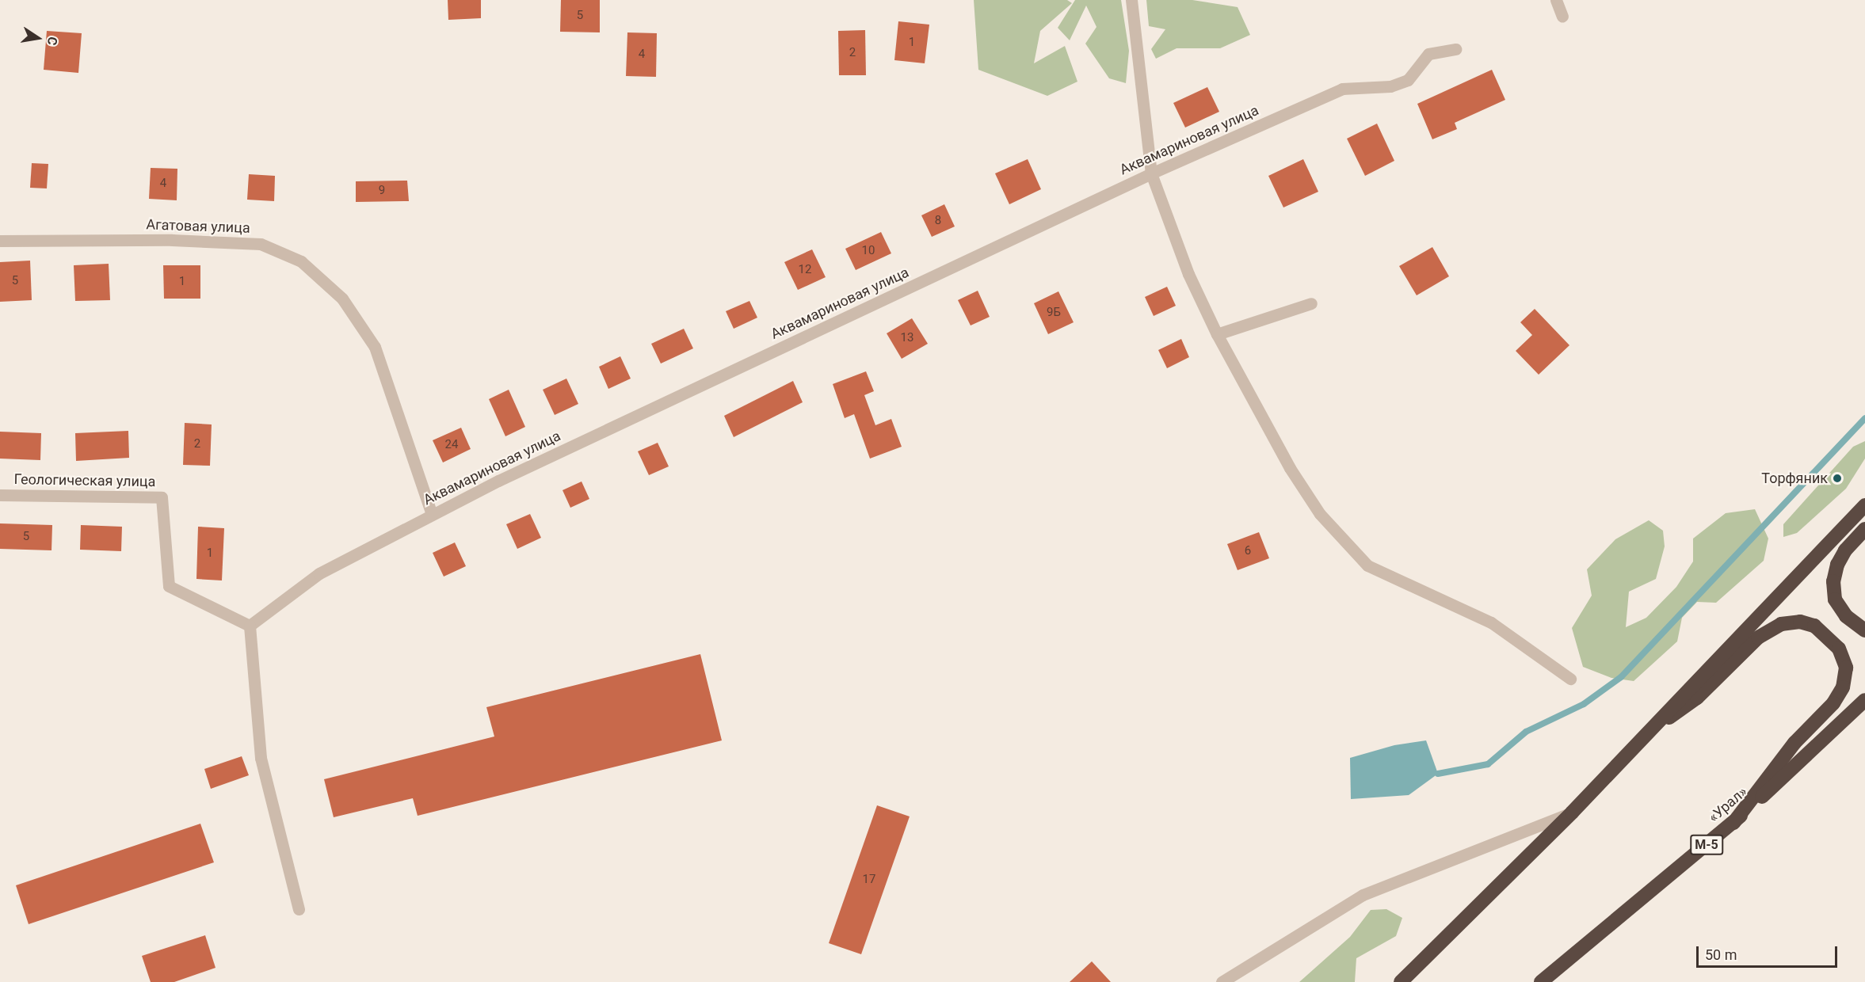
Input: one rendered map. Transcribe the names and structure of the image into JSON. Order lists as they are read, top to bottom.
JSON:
{
  "streets": {
    "highway": ["«Урал»", "М-5"],
    "street": ["Аквамариновая улица", "Агатовая улица", "Геологическая улица"]
  },
  "crossings": [
    ["Аквамариновая улица", "Агатовая улица"],
    ["Аквамариновая улица", "Геологическая улица"]
  ],
  "places": ["Торфяник"],
  "house_numbers": [
    "5",
    "1",
    "2",
    "4",
    "4",
    "9",
    "8",
    "10",
    "12",
    "5",
    "1",
    "9Б",
    "13",
    "2",
    "24",
    "5",
    "6",
    "1",
    "17"
  ],
  "scale_bar": "50 m",
  "north": "right"
}
